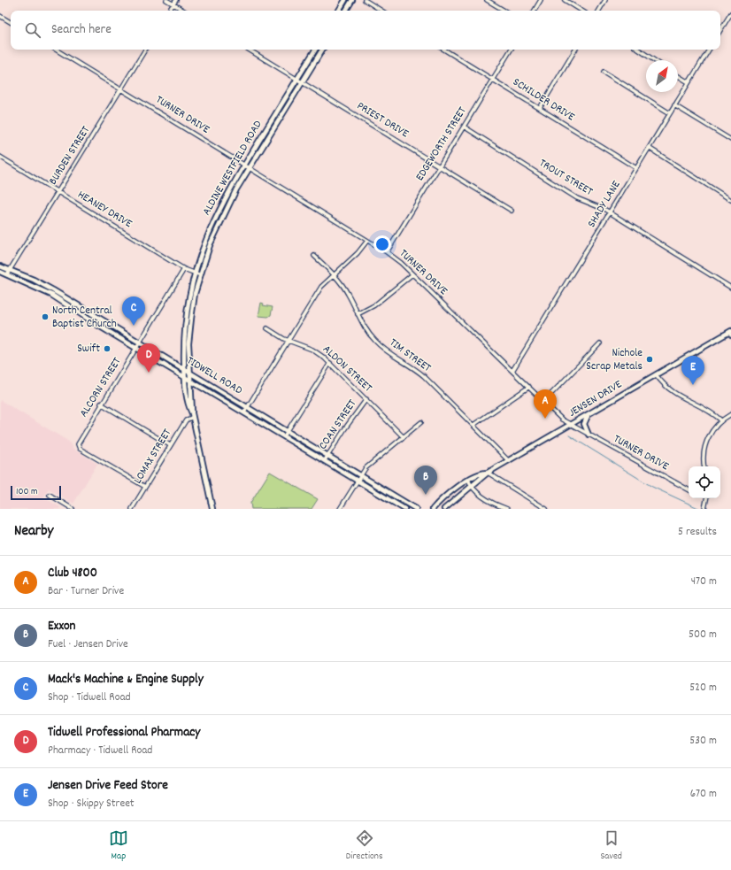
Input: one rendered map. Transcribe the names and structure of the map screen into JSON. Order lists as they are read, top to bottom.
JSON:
{
  "streets": {
    "main road": ["ALDINE WESTFIELD ROAD", "TIDWELL ROAD", "JENSEN DRIVE"],
    "street": [
      "SCHILDER DRIVE",
      "TURNER DRIVE",
      "PRIEST DRIVE",
      "EDGEWORTH STREET",
      "BURDEN STREET",
      "TROUT STREET",
      "SHADY LANE",
      "HEANEY DRIVE",
      "TIM STREET",
      "ALDON STREET",
      "ALCORN STREET",
      "COAN STREET",
      "LOMAX STREET"
    ]
  },
  "crossings": [
    ["SCHILDER DRIVE", "EDGEWORTH STREET"],
    ["SCHILDER DRIVE", "SHADY LANE"],
    ["TURNER DRIVE", "EDGEWORTH STREET"],
    ["TURNER DRIVE", "BURDEN STREET"],
    ["TURNER DRIVE", "ALDINE WESTFIELD ROAD"],
    ["TURNER DRIVE", "SHADY LANE"],
    ["TURNER DRIVE", "JENSEN DRIVE"],
    ["PRIEST DRIVE", "EDGEWORTH STREET"],
    ["PRIEST DRIVE", "ALDINE WESTFIELD ROAD"],
    ["EDGEWORTH STREET", "TROUT STREET"],
    ["BURDEN STREET", "HEANEY DRIVE"],
    ["BURDEN STREET", "TIDWELL ROAD"],
    ["ALDINE WESTFIELD ROAD", "HEANEY DRIVE"],
    ["ALDINE WESTFIELD ROAD", "TIDWELL ROAD"],
    ["ALDINE WESTFIELD ROAD", "LOMAX STREET"],
    ["TROUT STREET", "SHADY LANE"],
    ["HEANEY DRIVE", "ALCORN STREET"],
    ["TIM STREET", "JENSEN DRIVE"],
    ["ALDON STREET", "COAN STREET"],
    ["TIDWELL ROAD", "ALCORN STREET"],
    ["TIDWELL ROAD", "COAN STREET"],
    ["ALCORN STREET", "LOMAX STREET"]
  ],
  "places": ["North Central Baptist Church", "Swift", "Nichole Scrap Metals"],
  "scale_bar": "100 m",
  "north": "top right",
  "page": {
    "search": "Search here",
    "pins": [
      "C",
      "D",
      "E",
      "A",
      "B"
    ],
    "scale": "100 m",
    "heading": ["Nearby", "5 results"],
    "list": [
      {
        "mark": "A",
        "name": "Club 4800",
        "note": "Bar · Turner Drive",
        "value": "470 m"
      },
      {
        "mark": "B",
        "name": "Exxon",
        "note": "Fuel · Jensen Drive",
        "value": "500 m"
      },
      {
        "mark": "C",
        "name": "Mack's Machine & Engine Supply",
        "note": "Shop · Tidwell Road",
        "value": "520 m"
      },
      {
        "mark": "D",
        "name": "Tidwell Professional Pharmacy",
        "note": "Pharmacy · Tidwell Road",
        "value": "530 m"
      },
      {
        "mark": "E",
        "name": "Jensen Drive Feed Store",
        "note": "Shop · Skippy Street",
        "value": "670 m"
      }
    ],
    "nav": ["Map", "Directions", "Saved"]
  }
}
